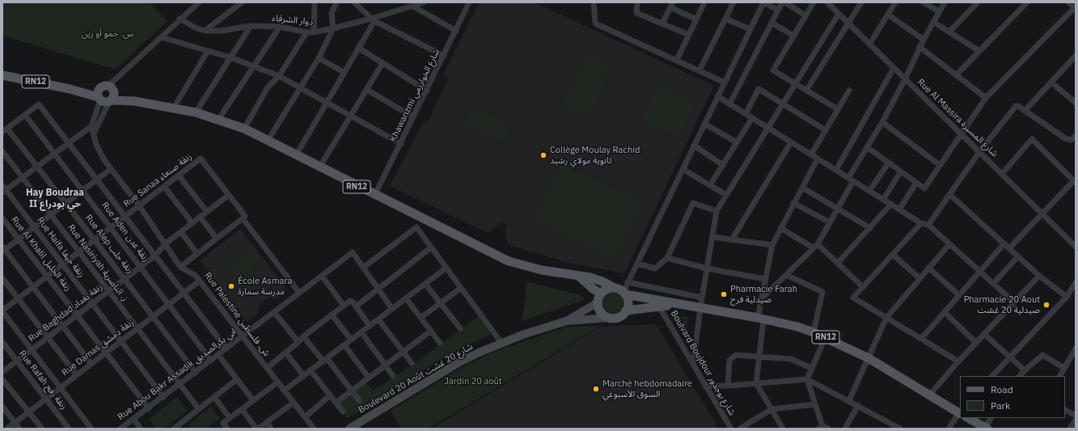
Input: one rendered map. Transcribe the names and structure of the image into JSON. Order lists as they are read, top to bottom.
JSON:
{
  "streets": {
    "main road": ["RN12", "Boulevard 20 Août شارع 20 غشت"],
    "street": [
      "دوار الشرفاء",
      "Khawarizmi شارع الخوارزمي",
      "Rue Al Massira شارع المسيرة",
      "Rue Sanaa زنقة صنعاء",
      "Rue Aden زنقة عدن",
      "Rue Alep زنقة حلب",
      "Rue Haifa زنقة حيفا",
      "Rue Al Khalil زنقة الخليل",
      "Rue Nasiriyah ز. الناصرية",
      "Rue Baghdad زنقة بغداد",
      "Rue Palestine ش. فلسطين",
      "Rue Damas زنقة دمشق",
      "Boulvard Boujdour شارع بوجدور",
      "Rue Abou Bakr Assadik ابي بكرالصديق",
      "Rue Rafah زنقة رفح"
    ]
  },
  "crossings": [
    ["RN12", "Khawarizmi شارع الخوارزمي"],
    ["RN12", "Boulvard Boujdour شارع بوجدور"],
    ["Rue Sanaa زنقة صنعاء", "Rue Aden زنقة عدن"],
    ["Rue Sanaa زنقة صنعاء", "Rue Alep زنقة حلب"],
    ["Rue Sanaa زنقة صنعاء", "Rue Haifa زنقة حيفا"],
    ["Rue Sanaa زنقة صنعاء", "Rue Al Khalil زنقة الخليل"],
    ["Rue Sanaa زنقة صنعاء", "Rue Nasiriyah ز. الناصرية"],
    ["Rue Sanaa زنقة صنعاء", "Rue Baghdad زنقة بغداد"],
    ["Rue Sanaa زنقة صنعاء", "Rue Palestine ش. فلسطين"],
    ["Rue Aden زنقة عدن", "Rue Baghdad زنقة بغداد"],
    ["Rue Aden زنقة عدن", "Rue Damas زنقة دمشق"],
    ["Rue Aden زنقة عدن", "Rue Abou Bakr Assadik ابي بكرالصديق"],
    ["Rue Alep زنقة حلب", "Rue Baghdad زنقة بغداد"],
    ["Rue Alep زنقة حلب", "Rue Damas زنقة دمشق"],
    ["Rue Alep زنقة حلب", "Rue Abou Bakr Assadik ابي بكرالصديق"],
    ["Rue Haifa زنقة حيفا", "Rue Baghdad زنقة بغداد"],
    ["Rue Haifa زنقة حيفا", "Rue Damas زنقة دمشق"],
    ["Rue Haifa زنقة حيفا", "Rue Abou Bakr Assadik ابي بكرالصديق"],
    ["Rue Al Khalil زنقة الخليل", "Rue Baghdad زنقة بغداد"],
    ["Rue Al Khalil زنقة الخليل", "Rue Damas زنقة دمشق"],
    ["Rue Al Khalil زنقة الخليل", "Rue Abou Bakr Assadik ابي بكرالصديق"],
    ["Rue Nasiriyah ز. الناصرية", "Rue Baghdad زنقة بغداد"],
    ["Rue Nasiriyah ز. الناصرية", "Rue Damas زنقة دمشق"],
    ["Rue Nasiriyah ز. الناصرية", "Rue Abou Bakr Assadik ابي بكرالصديق"],
    ["Rue Baghdad زنقة بغداد", "Rue Palestine ش. فلسطين"],
    ["Rue Baghdad زنقة بغداد", "Rue Rafah زنقة رفح"],
    ["Rue Palestine ش. فلسطين", "Rue Damas زنقة دمشق"],
    ["Rue Palestine ش. فلسطين", "Rue Abou Bakr Assadik ابي بكرالصديق"],
    ["Rue Damas زنقة دمشق", "Rue Rafah زنقة رفح"]
  ],
  "districts": ["Hay Boudraa II حي بودراع"],
  "parks": ["س. حمو أو زين", "Jardin 20 août"],
  "places": [
    "Collège Moulay Rachid ثانوية مولاي رشيد",
    "École Asmara مدرسة سمارة",
    "Pharmacie Farah صيدلية فرح",
    "Pharmacie 20 Aout صيدلية 20 غشت",
    "Marché hebdomadaire السوق الأسبوعي"
  ],
  "legend": ["Road", "Park"]
}
